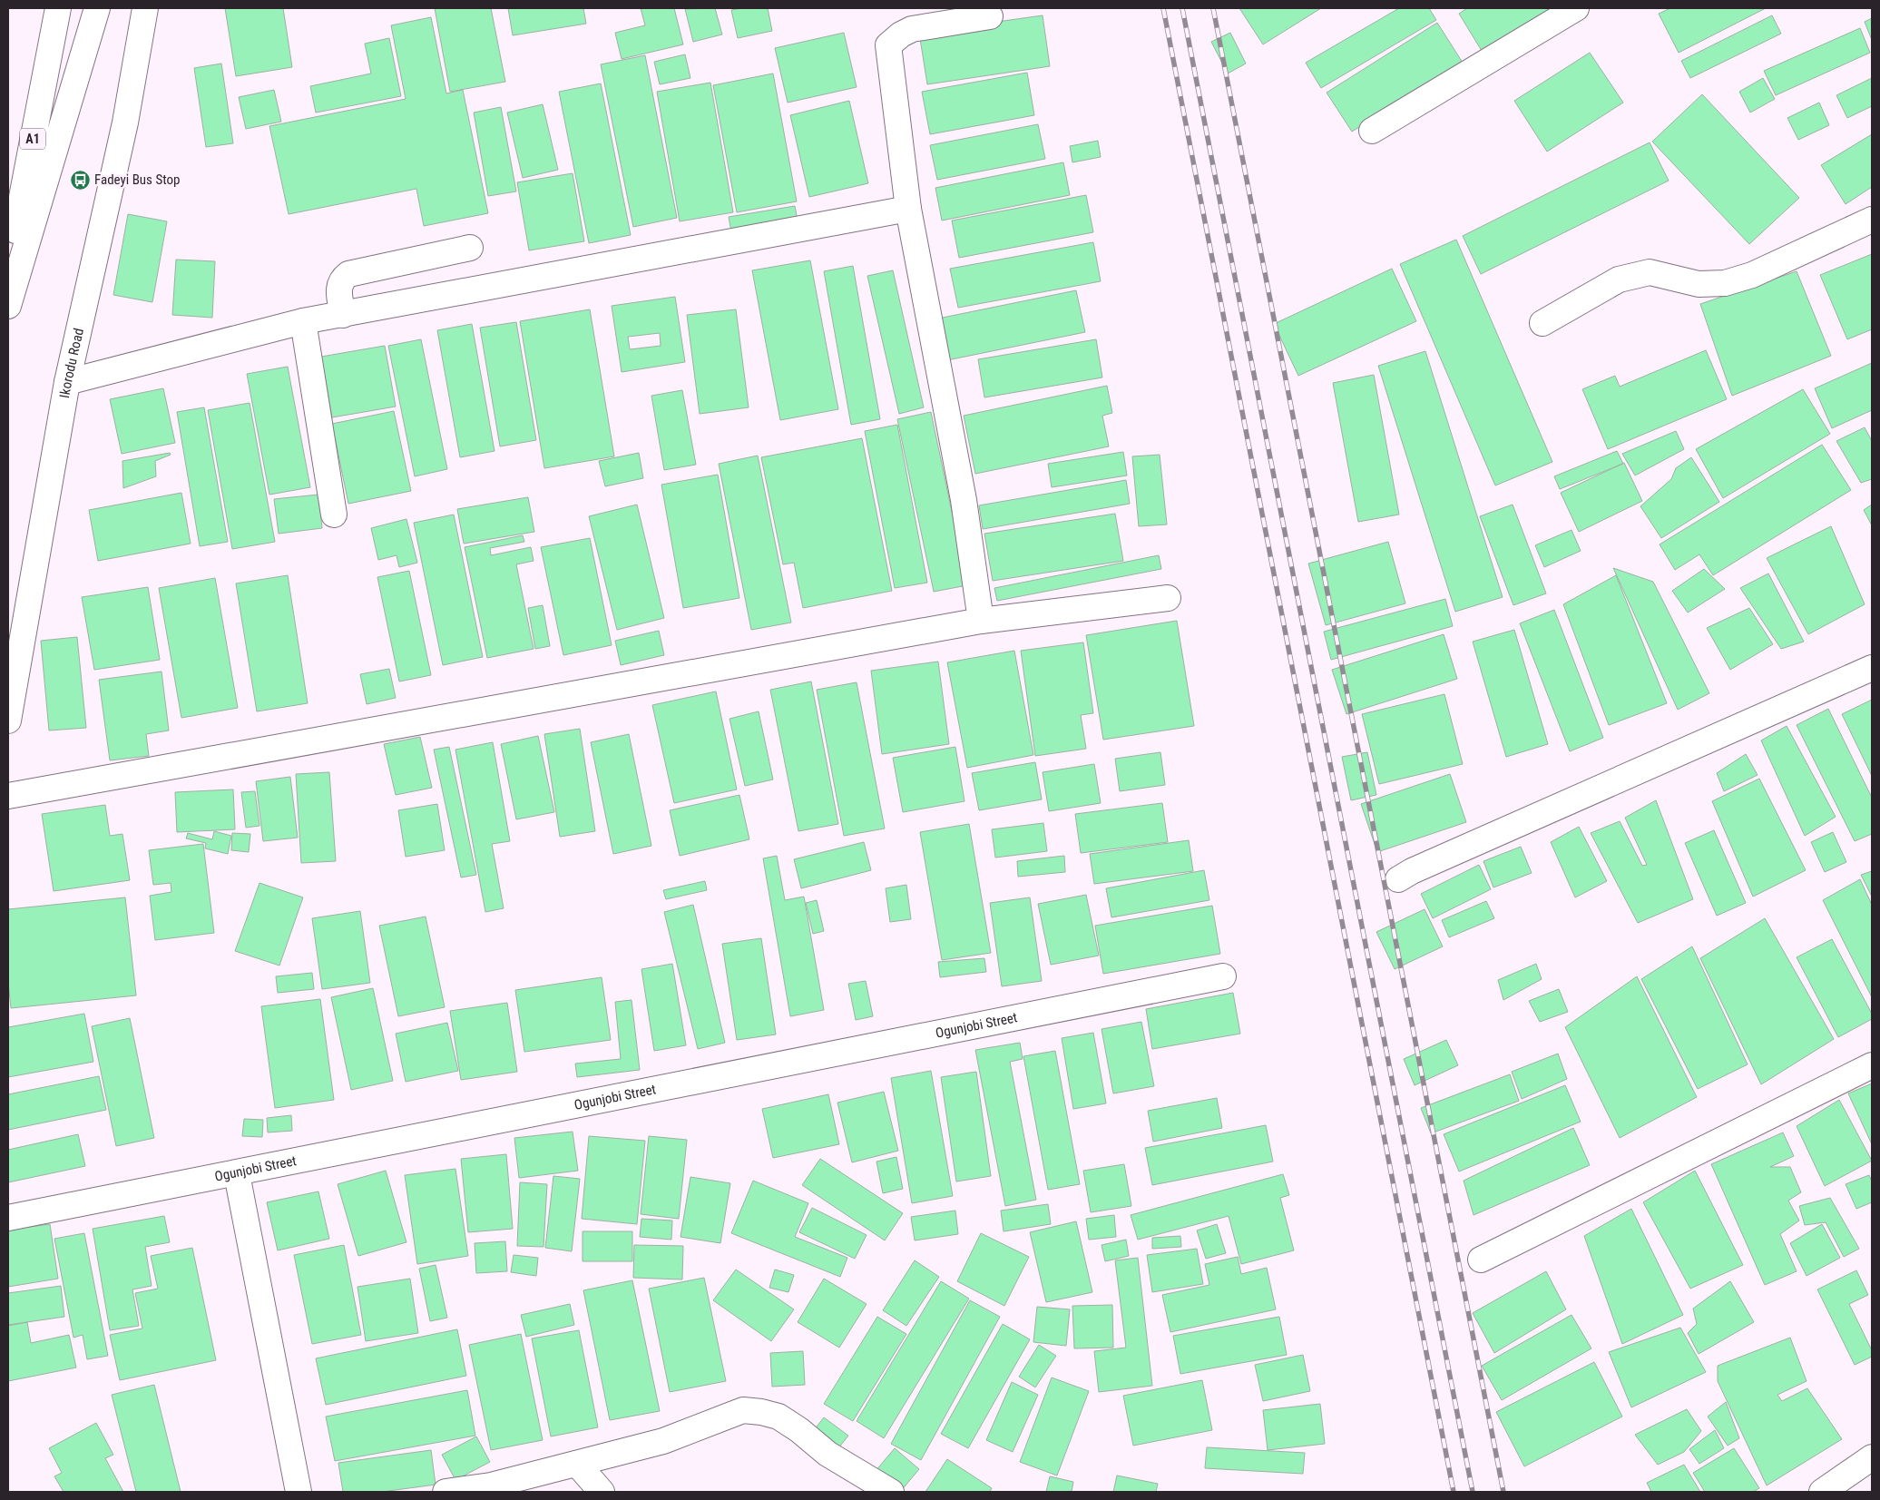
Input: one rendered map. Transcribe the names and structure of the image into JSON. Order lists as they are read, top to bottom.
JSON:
{
  "streets": {
    "main road": ["A1", "Ikorodu Road", "Ogunjobi Street"]
  },
  "places": {
    "bus stop": ["Fadeyi Bus Stop"]
  }
}
